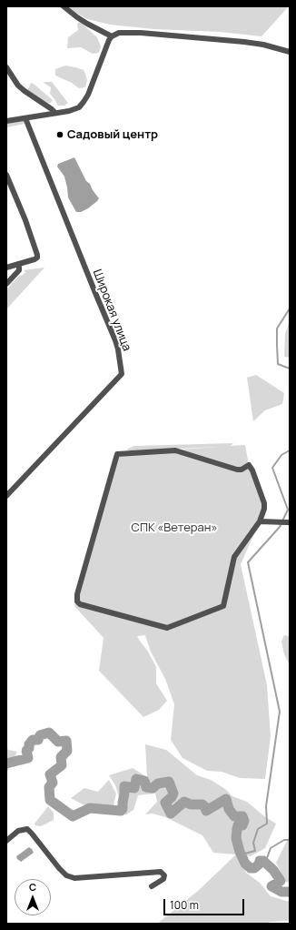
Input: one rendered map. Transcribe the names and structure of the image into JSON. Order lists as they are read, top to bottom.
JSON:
{
  "streets": {
    "street": ["Широкая улица"]
  },
  "parks": ["СПК «Ветеран»"],
  "places": ["Садовый центр"],
  "scale_bar": "100 m",
  "north": "top"
}
